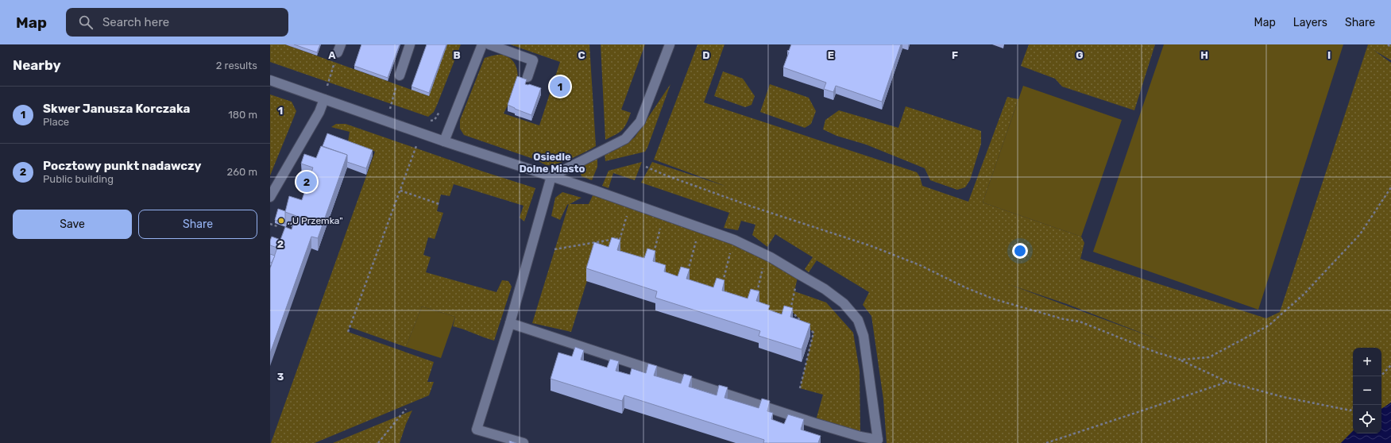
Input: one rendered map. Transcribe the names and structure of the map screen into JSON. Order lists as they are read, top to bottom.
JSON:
{
  "districts": ["Osiedle Dolne Miasto"],
  "places": [",,U Przemka\""],
  "page": {
    "header": "Map",
    "search": "Search here",
    "nav": ["Map", "Layers", "Share"],
    "heading": ["Nearby", "2 results"],
    "pins": ["1", "2"],
    "list": [
      {
        "mark": "1",
        "name": "Skwer Janusza Korczaka",
        "note": "Place",
        "value": "180 m"
      },
      {
        "mark": "2",
        "name": "Pocztowy punkt nadawczy",
        "note": "Public building",
        "value": "260 m"
      }
    ],
    "buttons": ["Save", "Share"],
    "map_buttons": ["+", "−"]
  },
  "grid": {
    "columns": [
      "A",
      "B",
      "C",
      "D",
      "E",
      "F",
      "G",
      "H",
      "I"
    ],
    "rows": ["1", "2", "3"]
  }
}
